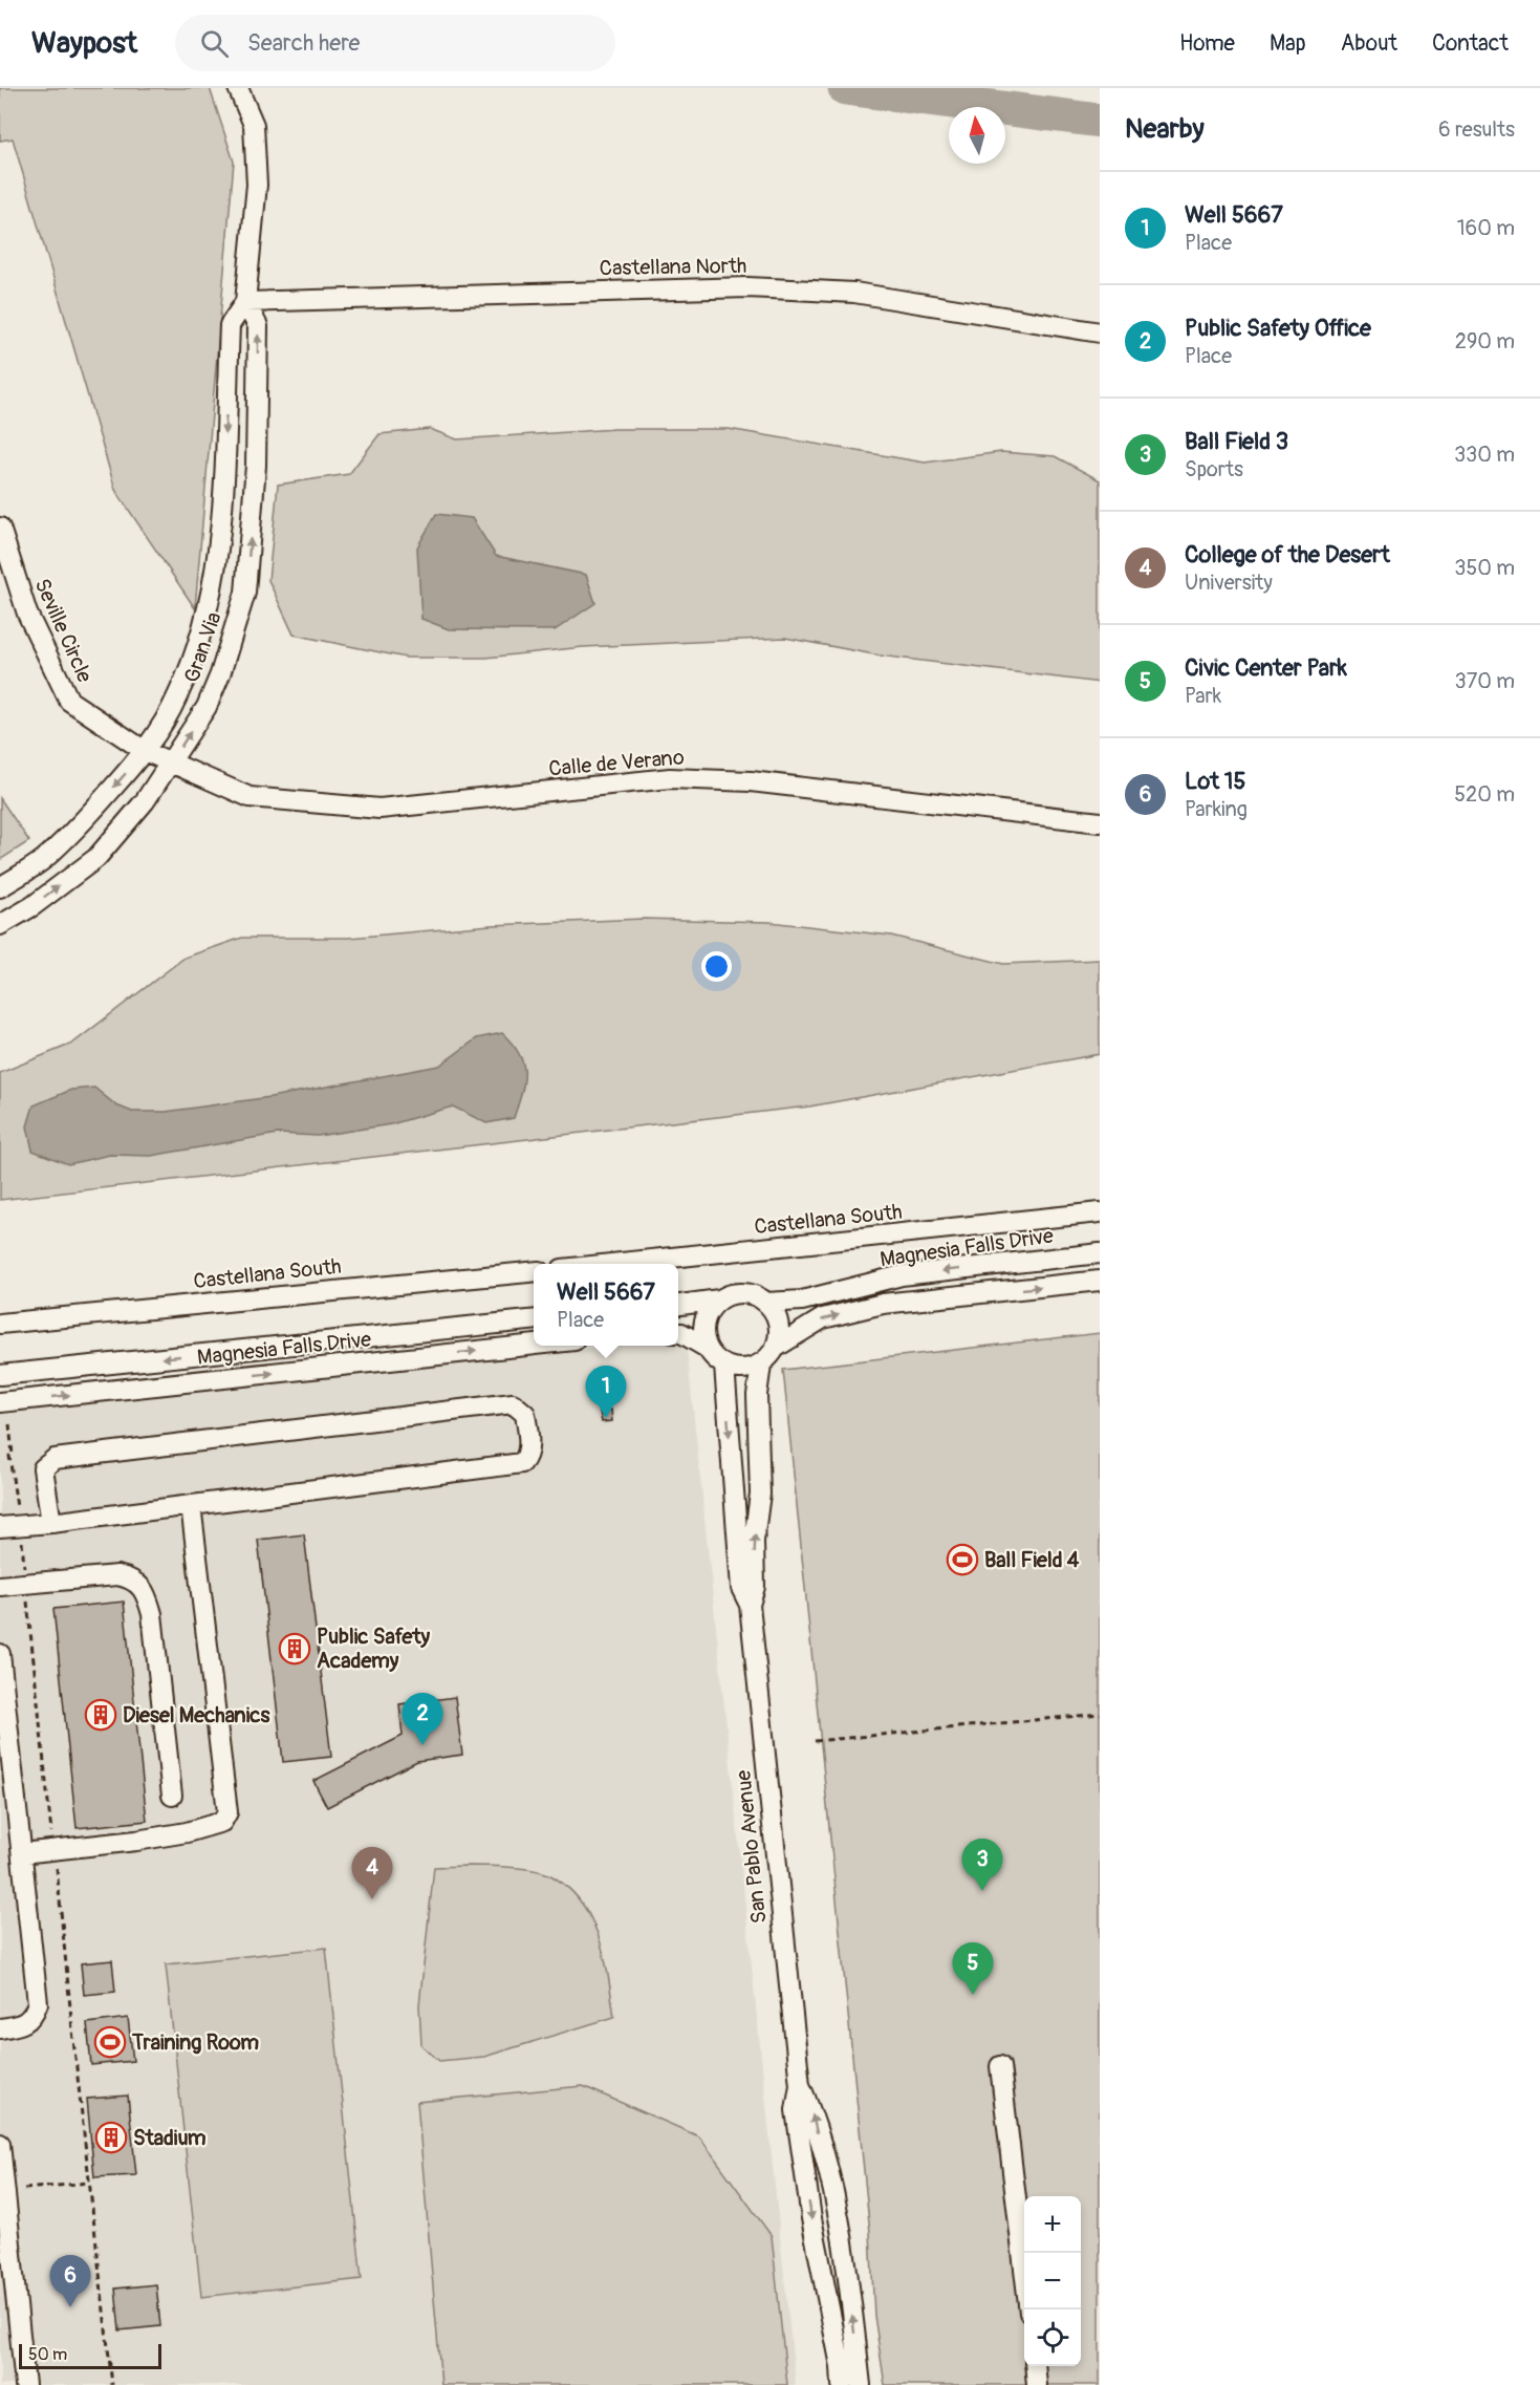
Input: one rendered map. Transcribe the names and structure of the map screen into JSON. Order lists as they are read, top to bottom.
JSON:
{
  "streets": {
    "street": [
      "Castellana North",
      "Seville Circle",
      "Gran Via",
      "Calle de Verano",
      "Castellana South",
      "Magnesia Falls Drive",
      "San Pablo Avenue"
    ]
  },
  "crossings": [
    ["Castellana North", "Gran Via"],
    ["Seville Circle", "Gran Via"],
    ["Seville Circle", "Calle de Verano"],
    ["Gran Via", "Calle de Verano"],
    ["Magnesia Falls Drive", "San Pablo Avenue"]
  ],
  "places": {
    "sports": ["Ball Field 4", "Training Room"],
    "building": ["Public Safety Academy", "Diesel Mechanics", "Stadium"]
  },
  "scale_bar": "50 m",
  "north": "top",
  "page": {
    "header": "Waypost",
    "search": "Search here",
    "nav": [
      "Home",
      "Map",
      "About",
      "Contact"
    ],
    "heading": ["Nearby", "6 results"],
    "list": [
      {
        "mark": "1",
        "name": "Well 5667",
        "note": "Place",
        "value": "160 m"
      },
      {
        "mark": "2",
        "name": "Public Safety Office",
        "note": "Place",
        "value": "290 m"
      },
      {
        "mark": "3",
        "name": "Ball Field 3",
        "note": "Sports",
        "value": "330 m"
      },
      {
        "mark": "4",
        "name": "College of the Desert",
        "note": "University",
        "value": "350 m"
      },
      {
        "mark": "5",
        "name": "Civic Center Park",
        "note": "Park",
        "value": "370 m"
      },
      {
        "mark": "6",
        "name": "Lot 15",
        "note": "Parking",
        "value": "520 m"
      }
    ],
    "popup": ["Well 5667", "Place"],
    "pins": [
      "1",
      "2",
      "3",
      "4",
      "5",
      "6"
    ],
    "map_buttons": ["+", "−"],
    "scale": "50 m"
  }
}
